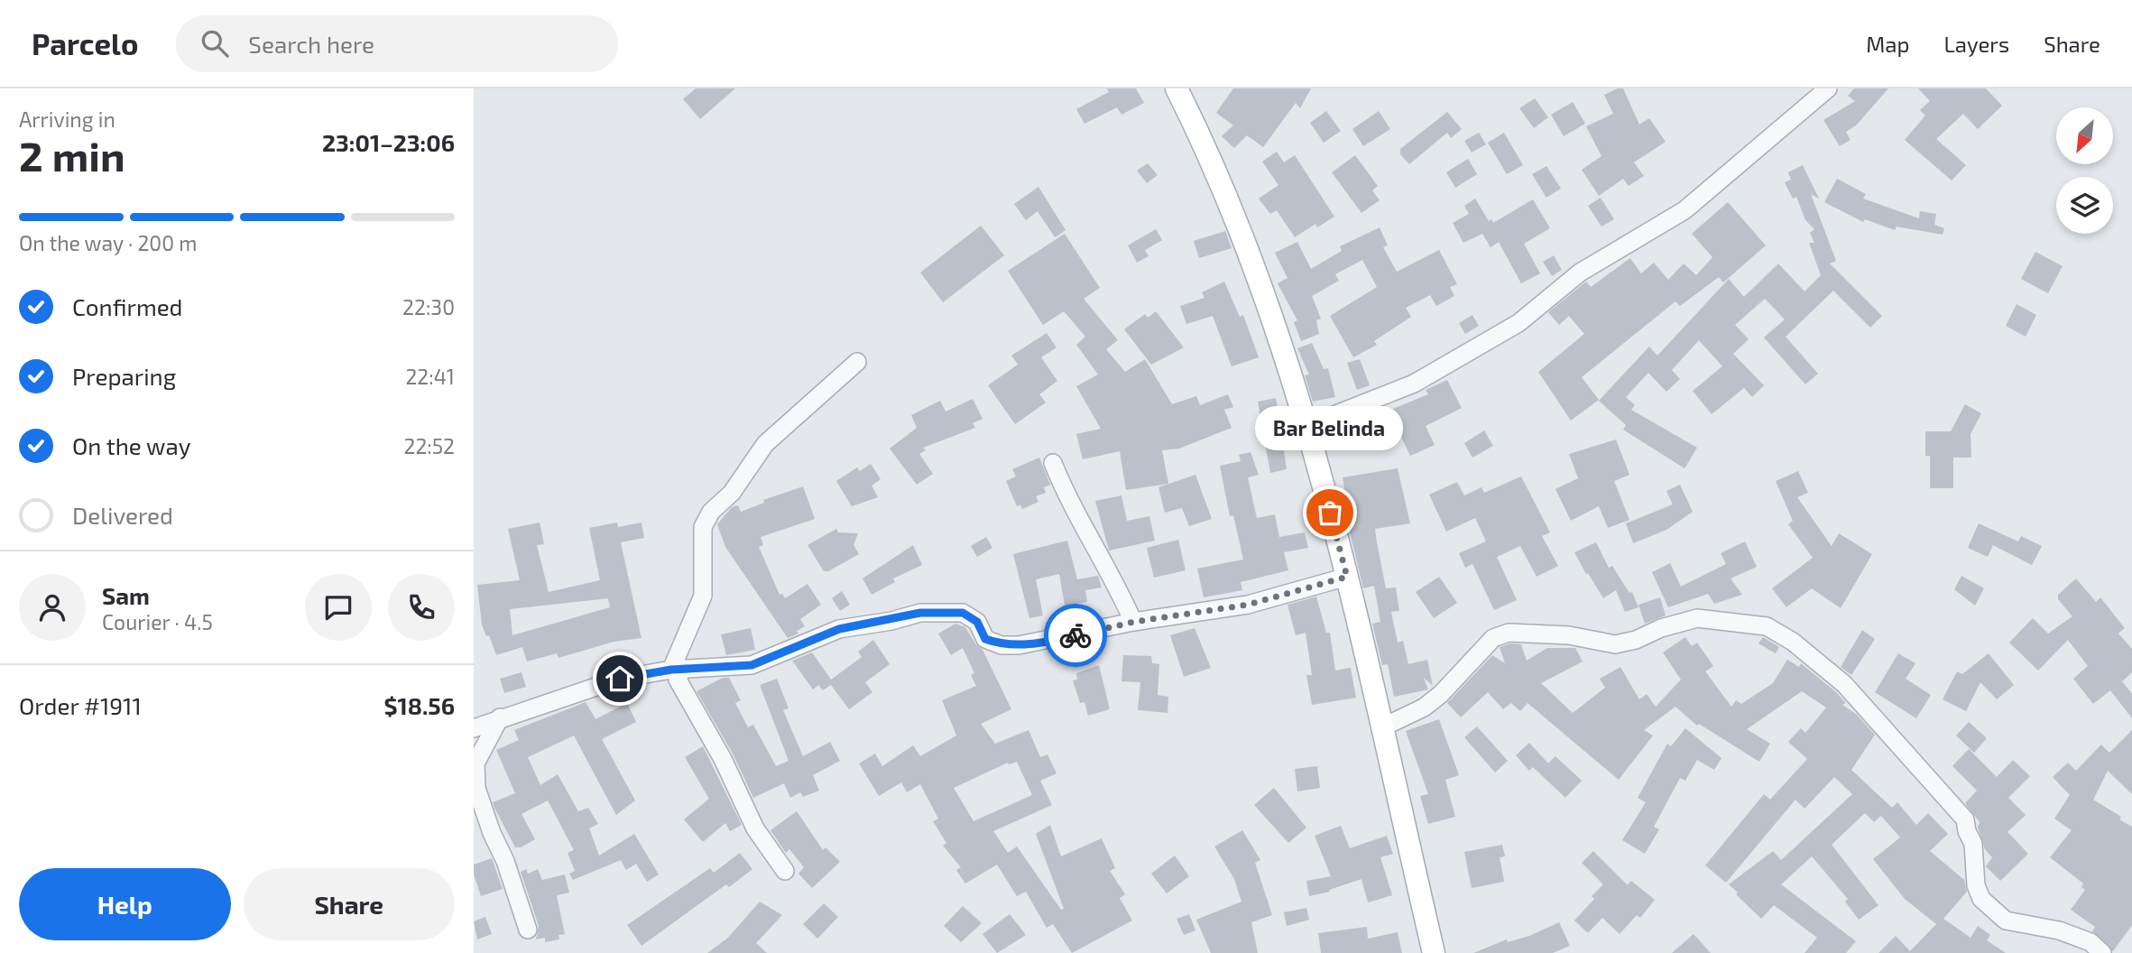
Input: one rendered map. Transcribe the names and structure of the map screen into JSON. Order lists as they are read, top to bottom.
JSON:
{
  "places": ["Bar Belinda"],
  "north": "bottom left",
  "page": {
    "header": "Parcelo",
    "search": "Search here",
    "nav": ["Map", "Layers", "Share"],
    "heading": ["2 min", "Arriving in", "23:01–23:06"],
    "panel": [
      "Sam",
      "Courier · 4.5",
      "Order #1911",
      "$18.56"
    ],
    "bar": "On the way · 200 m",
    "list": [
      ["Confirmed", "22:30"],
      ["Preparing", "22:41"],
      ["On the way", "22:52"],
      "Delivered"
    ],
    "bubble": "Bar Belinda",
    "buttons": ["Help", "Share"]
  }
}
